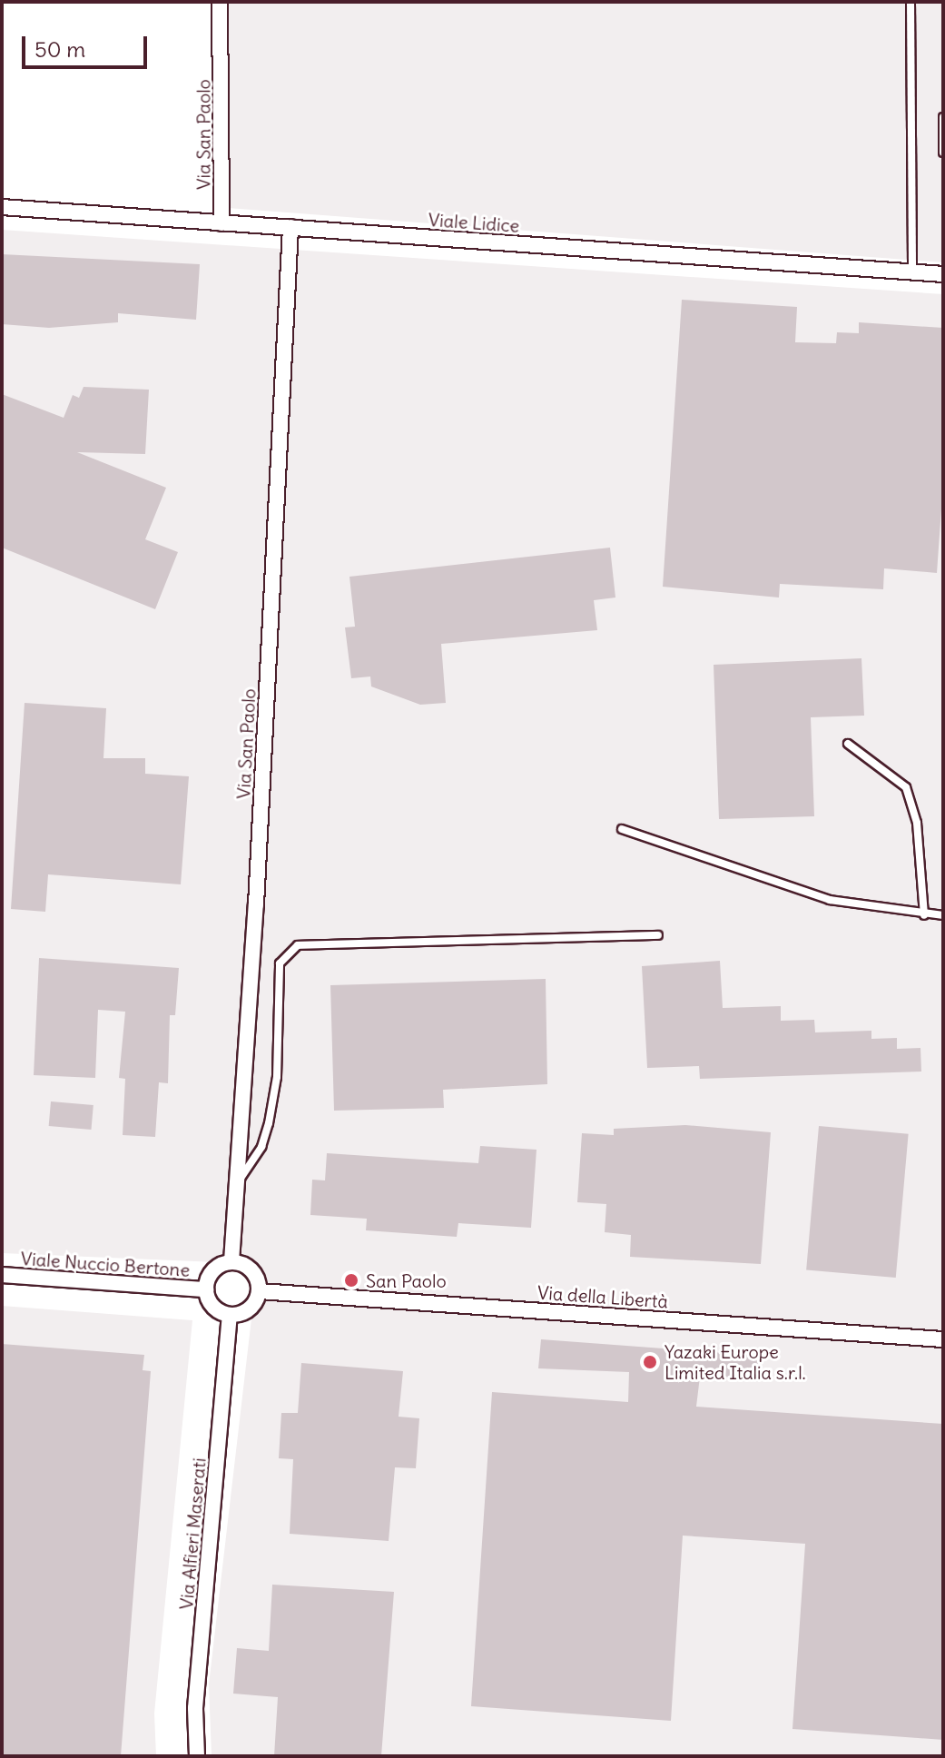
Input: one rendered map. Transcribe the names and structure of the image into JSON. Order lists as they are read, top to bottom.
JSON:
{
  "streets": {
    "street": [
      "Via San Paolo",
      "Viale Lidice",
      "Viale Nuccio Bertone",
      "Via della Libertà",
      "Via Alfieri Maserati"
    ]
  },
  "crossings": [
    ["Via San Paolo", "Viale Lidice"],
    ["Via San Paolo", "Viale Nuccio Bertone"],
    ["Via San Paolo", "Via della Libertà"],
    ["Via San Paolo", "Via Alfieri Maserati"],
    ["Viale Nuccio Bertone", "Via della Libertà"],
    ["Viale Nuccio Bertone", "Via Alfieri Maserati"],
    ["Via della Libertà", "Via Alfieri Maserati"]
  ],
  "places": ["San Paolo", "Yazaki Europe Limited Italia s.r.l."],
  "scale_bar": "50 m"
}
